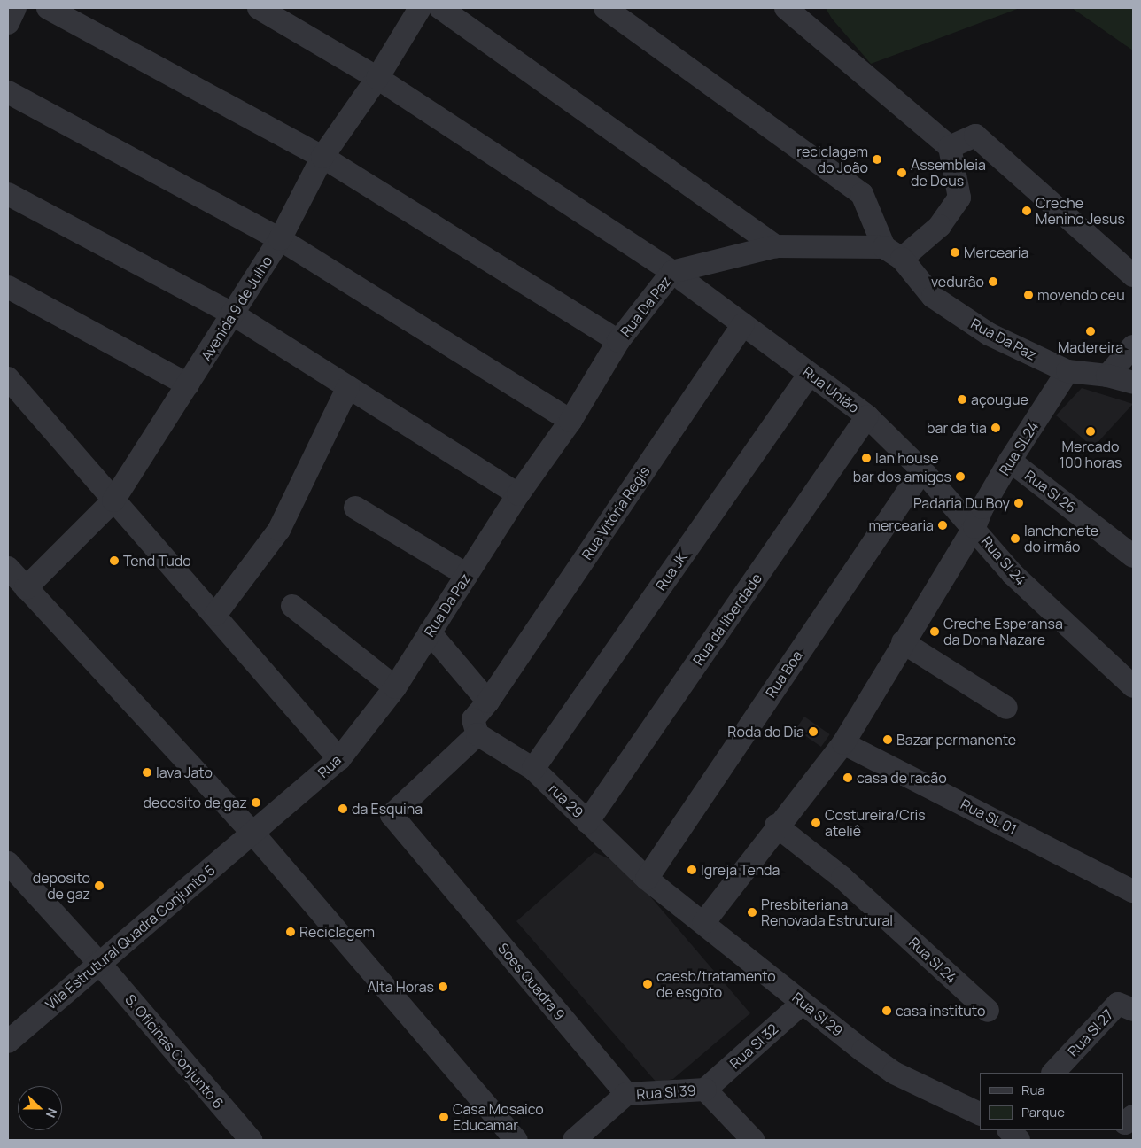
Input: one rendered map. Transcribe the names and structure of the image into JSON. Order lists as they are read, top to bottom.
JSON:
{
  "streets": {
    "street": [
      "Rua Da Paz",
      "Avenida 9 de Julho",
      "Rua União",
      "Rua SL24",
      "Rua Sl 26",
      "Rua Vitória Regis",
      "Rua Sl 24",
      "Rua JK",
      "Rua da liberdade",
      "Rua Boa",
      "Rua",
      "rua 29",
      "Rua SL 01",
      "Vila Estrutural Quadra Conjunto 5",
      "Soes Quadra 9",
      "Rua Sl 29",
      "Rua Sl 27",
      "Rua Sl 32",
      "S. Oficinas Conjunto 6",
      "Rua Sl 39"
    ]
  },
  "crossings": [
    ["Rua Da Paz", "Rua União"],
    ["Rua Da Paz", "Rua SL24"],
    ["Rua Da Paz", "Rua"],
    ["Avenida 9 de Julho", "Rua União"],
    ["Rua União", "Rua SL24"],
    ["Rua União", "Rua Vitória Regis"],
    ["Rua União", "Rua Sl 24"],
    ["Rua União", "Rua JK"],
    ["Rua União", "Rua da liberdade"],
    ["Rua União", "Rua Boa"],
    ["Rua SL24", "Rua Sl 26"],
    ["Rua SL24", "Rua Sl 24"],
    ["Rua Vitória Regis", "rua 29"],
    ["Rua Vitória Regis", "Soes Quadra 9"],
    ["Rua Sl 24", "Rua SL 01"],
    ["Rua Sl 24", "Rua Sl 29"],
    ["Rua JK", "rua 29"],
    ["Rua da liberdade", "rua 29"],
    ["Rua Boa", "rua 29"],
    ["Rua Boa", "Rua Sl 29"],
    ["Rua", "Vila Estrutural Quadra Conjunto 5"],
    ["rua 29", "Soes Quadra 9"],
    ["rua 29", "Rua Sl 29"],
    ["Vila Estrutural Quadra Conjunto 5", "S. Oficinas Conjunto 6"],
    ["Soes Quadra 9", "Rua Sl 39"],
    ["Rua Sl 29", "Rua Sl 32"],
    ["Rua Sl 32", "Rua Sl 39"]
  ],
  "places": [
    "reciclagem do João",
    "Assembleia de Deus",
    "Creche Menino Jesus",
    "Mercearia",
    "vedurão",
    "movendo ceu",
    "Madereira",
    "açougue",
    "bar da tia",
    "Mercado 100 horas",
    "lan house",
    "bar dos amigos",
    "Padaria Du Boy",
    "mercearia",
    "lanchonete do irmão",
    "Tend Tudo",
    "Creche Esperansa da Dona Nazare",
    "Roda do Dia",
    "Bazar permanente",
    "lava Jato",
    "casa de racão",
    "deoosito de gaz",
    "da Esquina",
    "Costureira/Cris ateliê",
    "Igreja Tenda",
    "deposito de gaz",
    "Presbiteriana Renovada Estrutural",
    "Reciclagem",
    "caesb/tratamento de esgoto",
    "Alta Horas",
    "casa instituto",
    "Casa Mosaico Educamar"
  ],
  "legend": ["Rua", "Parque"],
  "north": "right"
}
